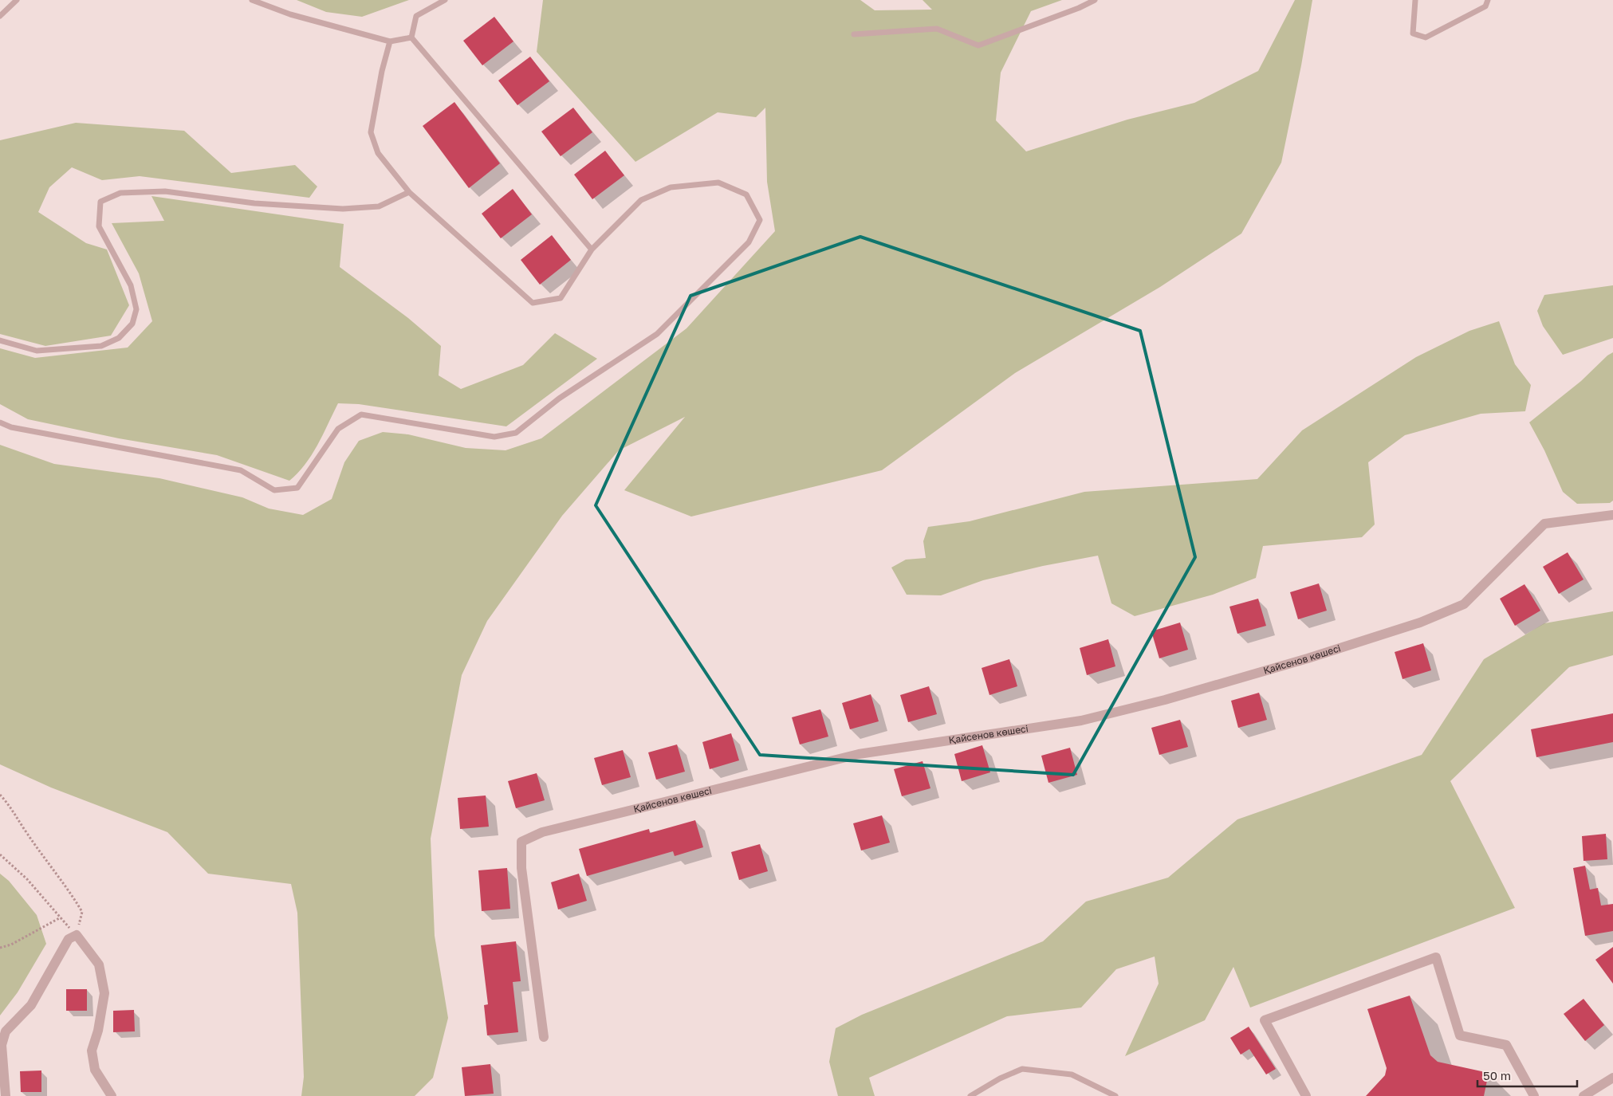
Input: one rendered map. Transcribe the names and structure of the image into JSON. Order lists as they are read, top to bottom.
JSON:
{
  "streets": {
    "street": ["Қайсенов көшесі"]
  },
  "scale_bar": "50 m"
}
